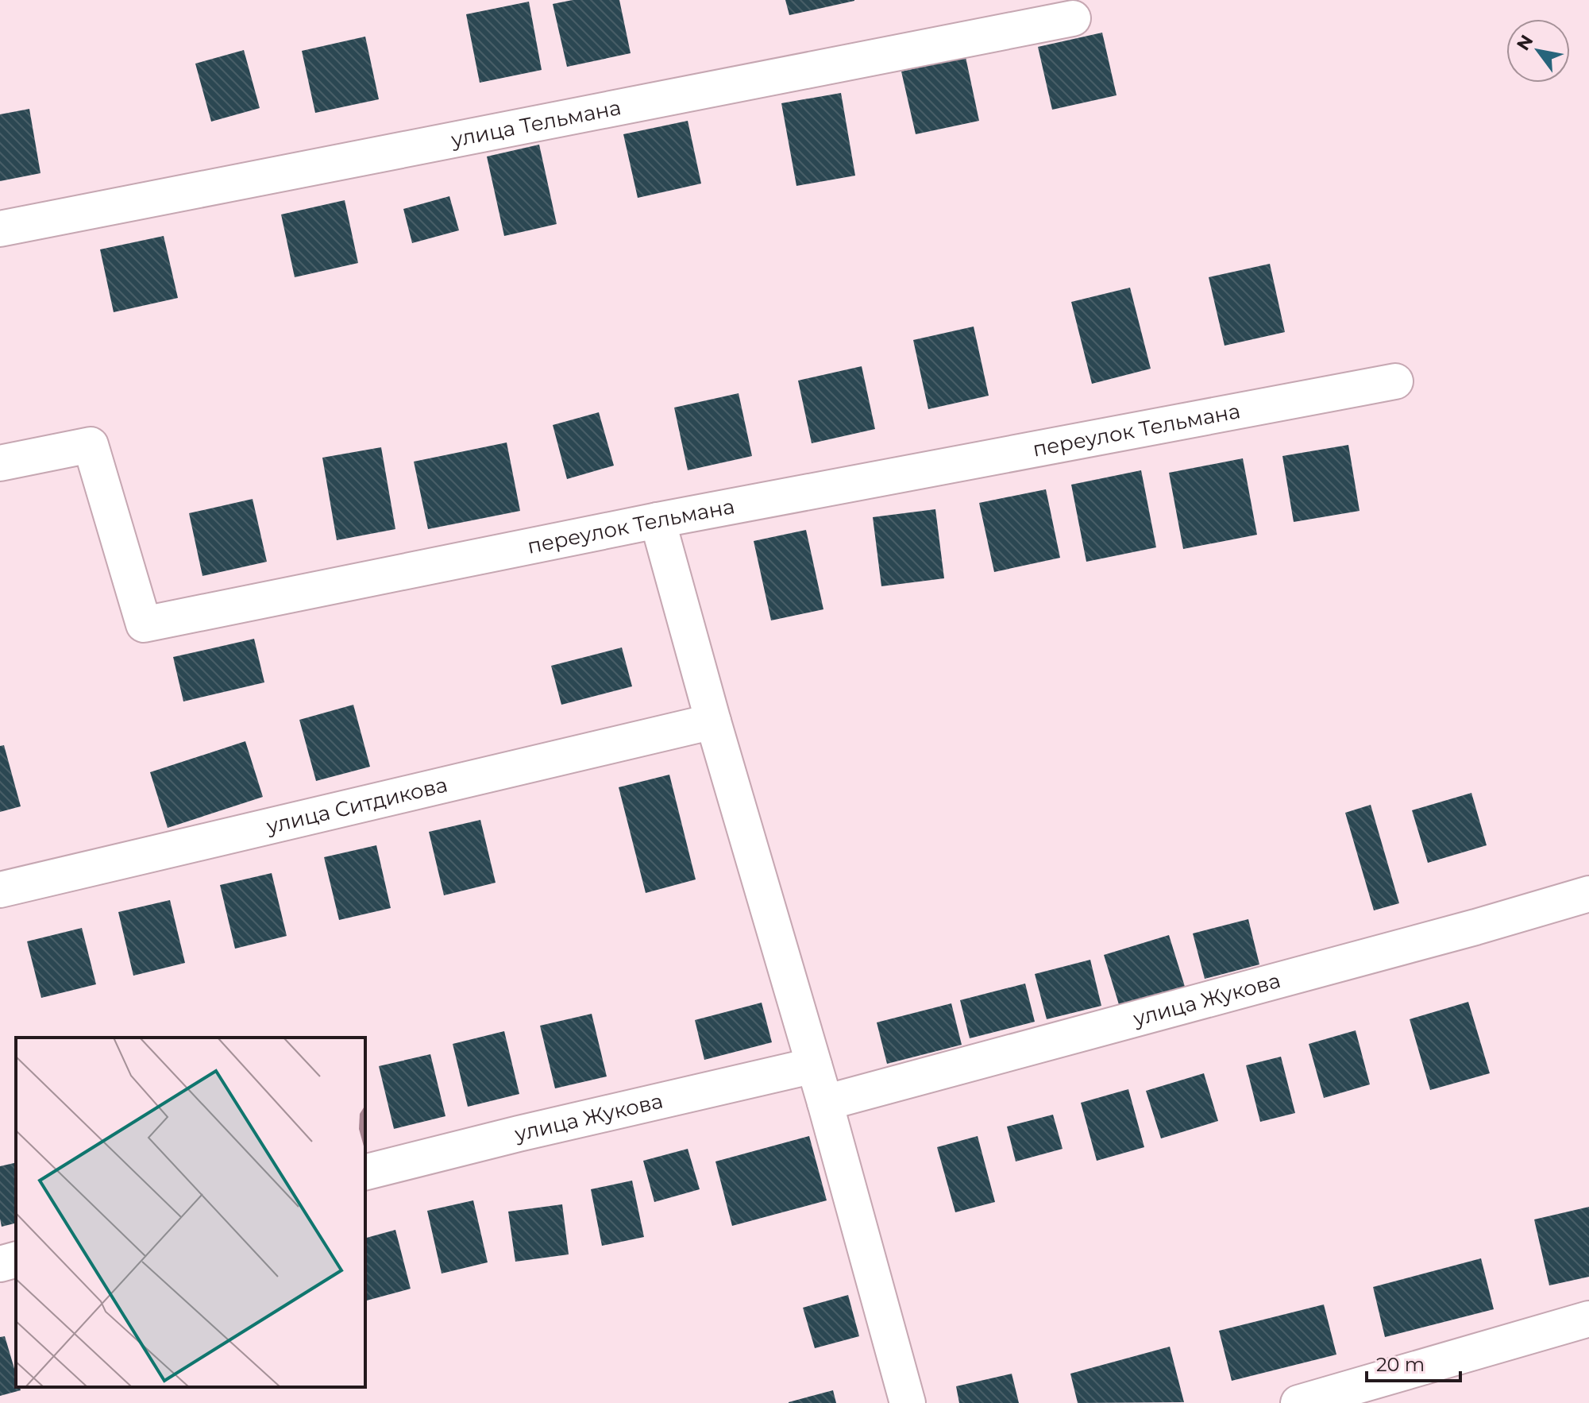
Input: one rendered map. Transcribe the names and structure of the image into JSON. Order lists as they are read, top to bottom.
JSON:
{
  "streets": {
    "street": [
      "улица Тельмана",
      "переулок Тельмана",
      "улица Ситдикова",
      "улица Жукова"
    ]
  },
  "scale_bar": "20 m",
  "north": "top left"
}
